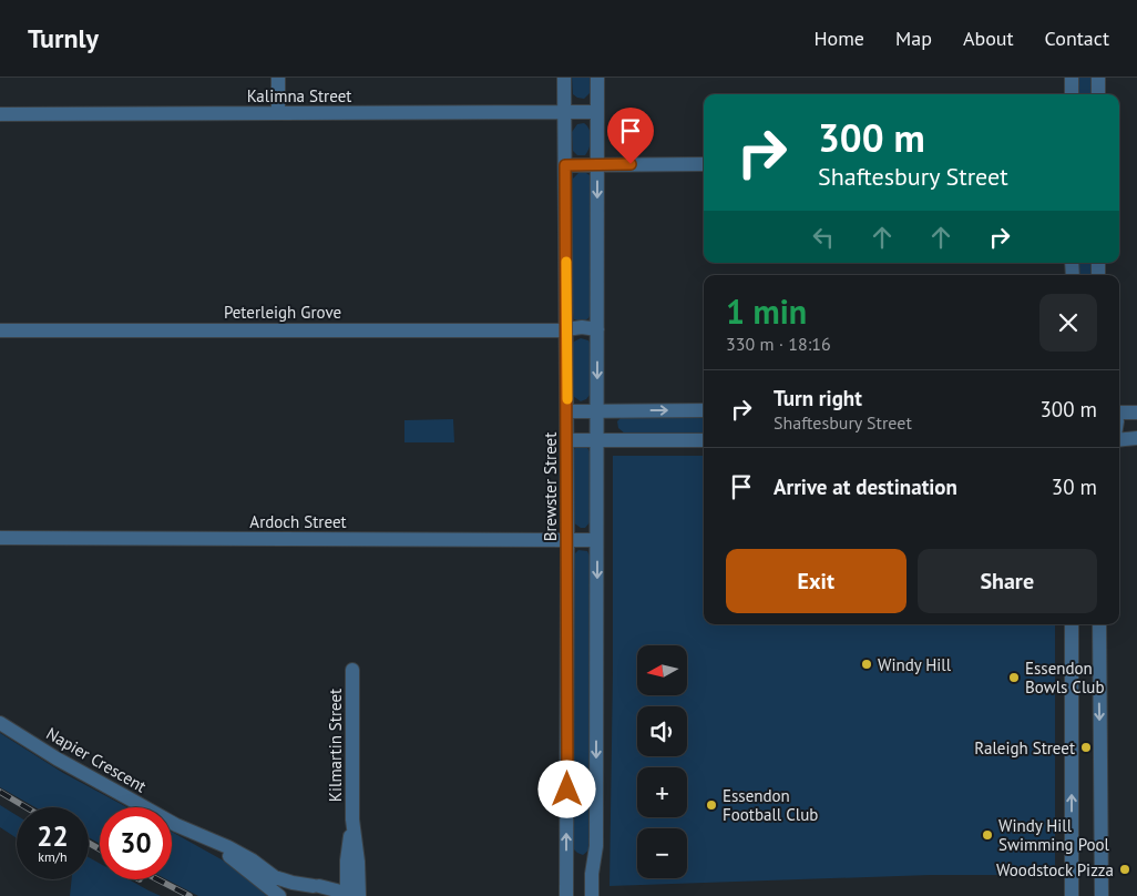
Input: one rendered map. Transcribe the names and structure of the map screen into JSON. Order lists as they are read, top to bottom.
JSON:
{
  "streets": {
    "street": [
      "Kalimna Street",
      "Peterleigh Grove",
      "Brewster Street",
      "Ardoch Street",
      "Kilmartin Street",
      "Napier Crescent"
    ]
  },
  "crossings": [
    ["Kalimna Street", "Brewster Street"],
    ["Peterleigh Grove", "Brewster Street"],
    ["Brewster Street", "Ardoch Street"],
    ["Kilmartin Street", "Napier Crescent"]
  ],
  "places": [
    "Windy Hill",
    "Essendon Bowls Club",
    "Raleigh Street",
    "Essendon Football Club",
    "Windy Hill Swimming Pool",
    "Woodstock Pizza"
  ],
  "north": "left",
  "page": {
    "header": "Turnly",
    "nav": [
      "Home",
      "Map",
      "About",
      "Contact"
    ],
    "turn": ["300 m", "Shaftesbury Street"],
    "heading": ["1 min", "330 m · 18:16"],
    "list": [
      {
        "name": "Turn right",
        "note": "Shaftesbury Street",
        "value": "300 m"
      },
      {
        "name": "Arrive at destination",
        "value": "30 m"
      }
    ],
    "buttons": ["Exit", "Share"],
    "map_buttons": ["+", "−"],
    "speed": "22 km/h",
    "limit": "30"
  }
}
